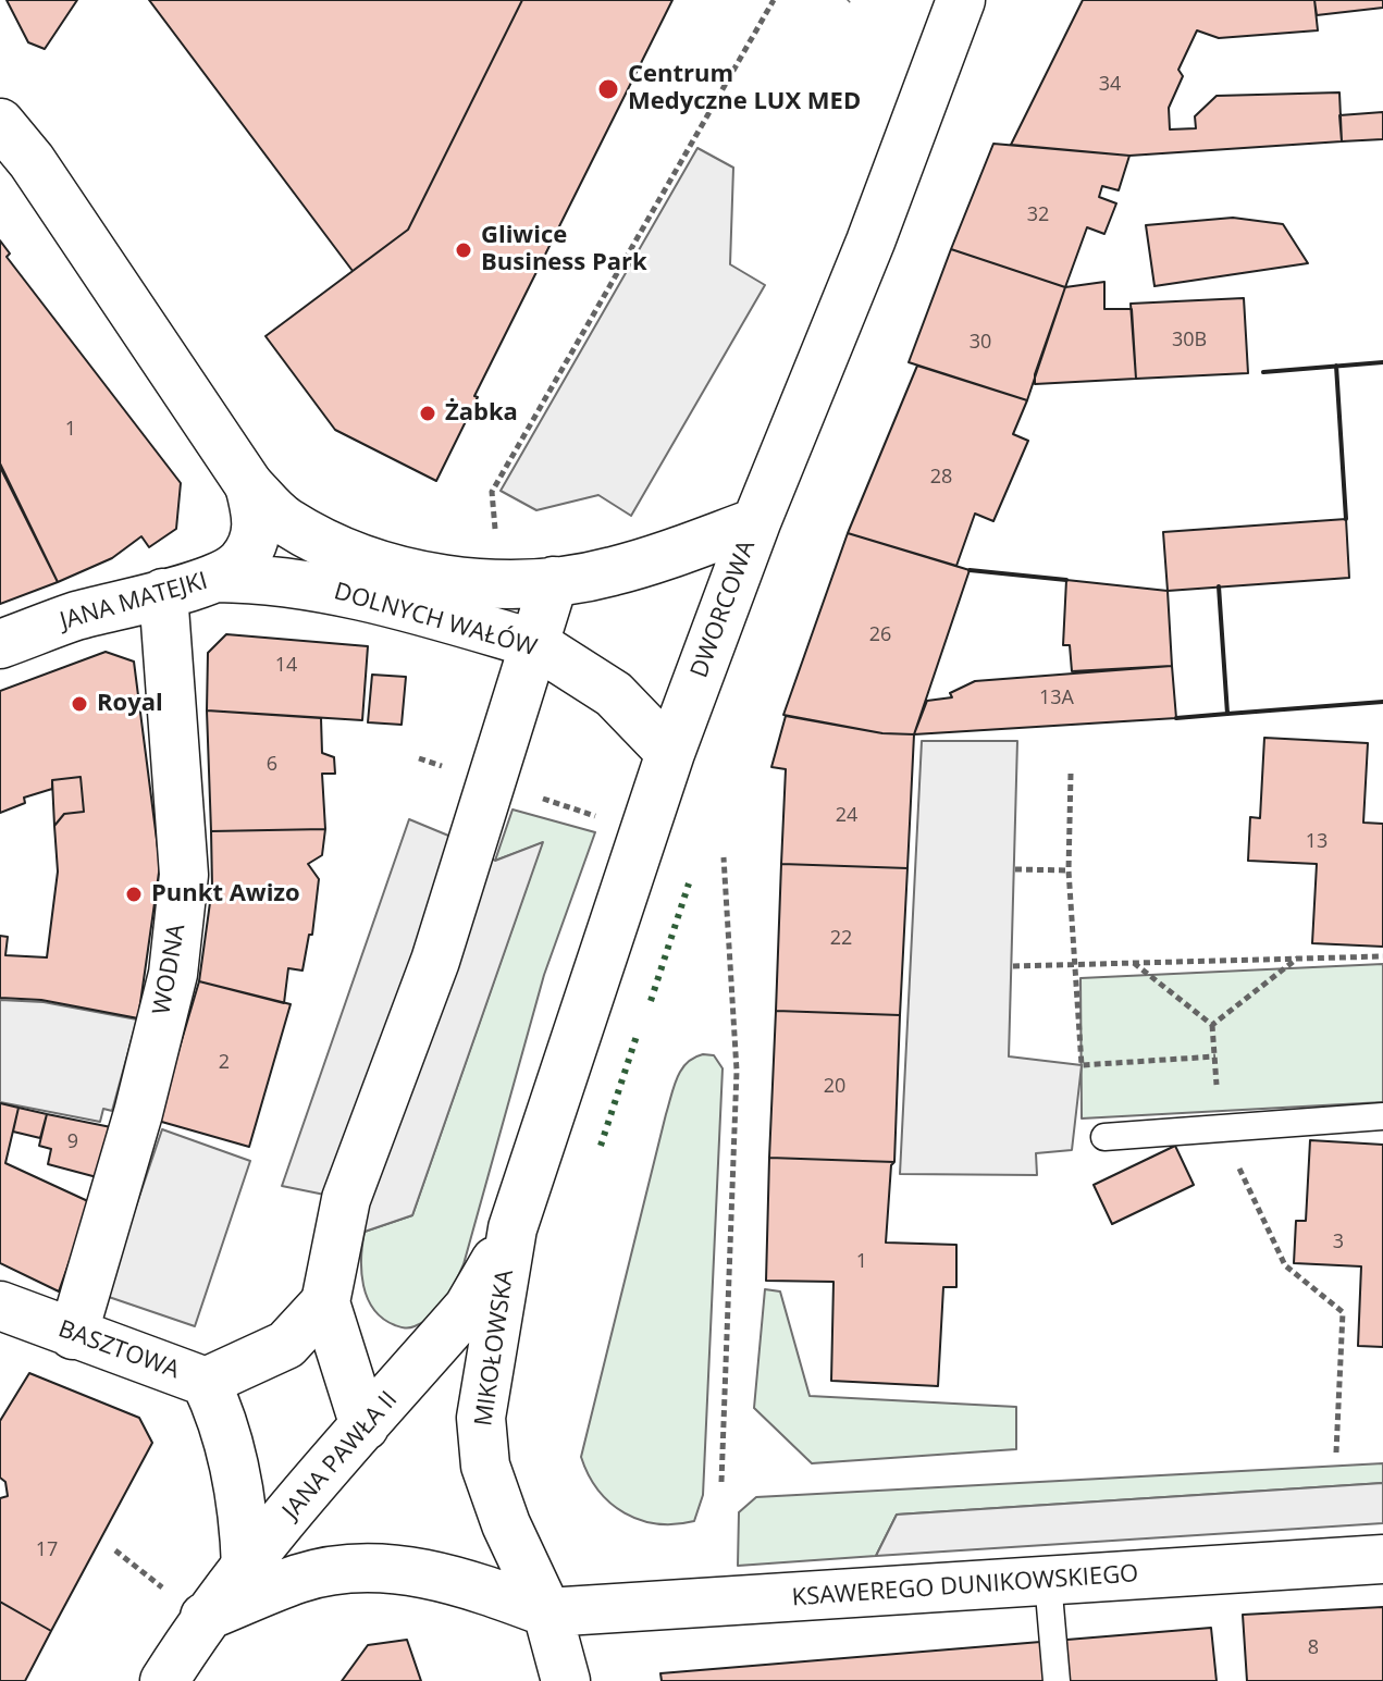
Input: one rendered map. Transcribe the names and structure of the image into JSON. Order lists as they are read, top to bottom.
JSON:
{
  "streets": {
    "street": [
      "JANA MATEJKI",
      "DWORCOWA",
      "DOLNYCH WAŁÓW",
      "WODNA",
      "MIKOŁOWSKA",
      "BASZTOWA",
      "JANA PAWŁA II",
      "KSAWEREGO DUNIKOWSKIEGO"
    ]
  },
  "crossings": [
    ["JANA MATEJKI", "DOLNYCH WAŁÓW"],
    ["JANA MATEJKI", "WODNA"],
    ["DWORCOWA", "DOLNYCH WAŁÓW"],
    ["DWORCOWA", "MIKOŁOWSKA"],
    ["DWORCOWA", "JANA PAWŁA II"],
    ["WODNA", "BASZTOWA"],
    ["MIKOŁOWSKA", "JANA PAWŁA II"],
    ["MIKOŁOWSKA", "KSAWEREGO DUNIKOWSKIEGO"],
    ["BASZTOWA", "JANA PAWŁA II"]
  ],
  "places": [
    "Centrum Medyczne LUX MED",
    "Gliwice Business Park",
    "Żabka",
    "Royal",
    "Punkt Awizo"
  ],
  "house_numbers": [
    "34",
    "32",
    "30B",
    "30",
    "1",
    "28",
    "26",
    "14",
    "13A",
    "6",
    "24",
    "13",
    "22",
    "2",
    "20",
    "9",
    "3",
    "1",
    "17",
    "8"
  ]
}
